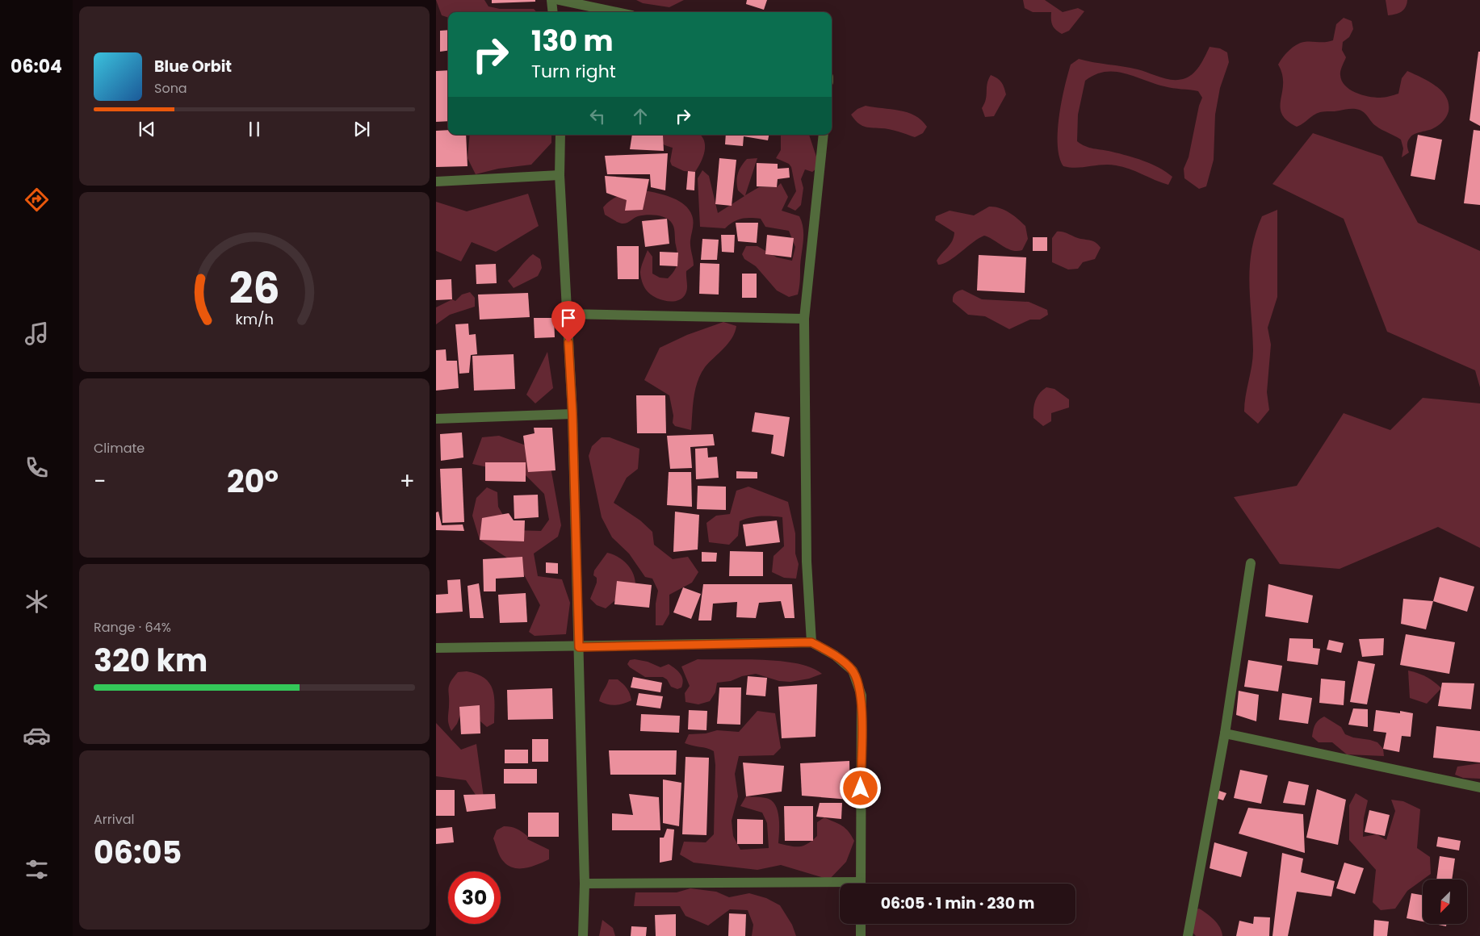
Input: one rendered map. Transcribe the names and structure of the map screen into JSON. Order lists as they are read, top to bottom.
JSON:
{
  "north": "bottom left",
  "page": {
    "tabs": "06:04",
    "turn": ["130 m", "Turn right"],
    "song": ["Blue Orbit", "Sona"],
    "tile": [
      "Climate",
      ["Range · 64%", "320 km"],
      ["Arrival", "06:05"]
    ],
    "heat": ["−", "20°", "+"],
    "limit": "30",
    "trip": "06:05 · 1 min · 230 m",
    "gauge": ["26", "km/h"]
  }
}
